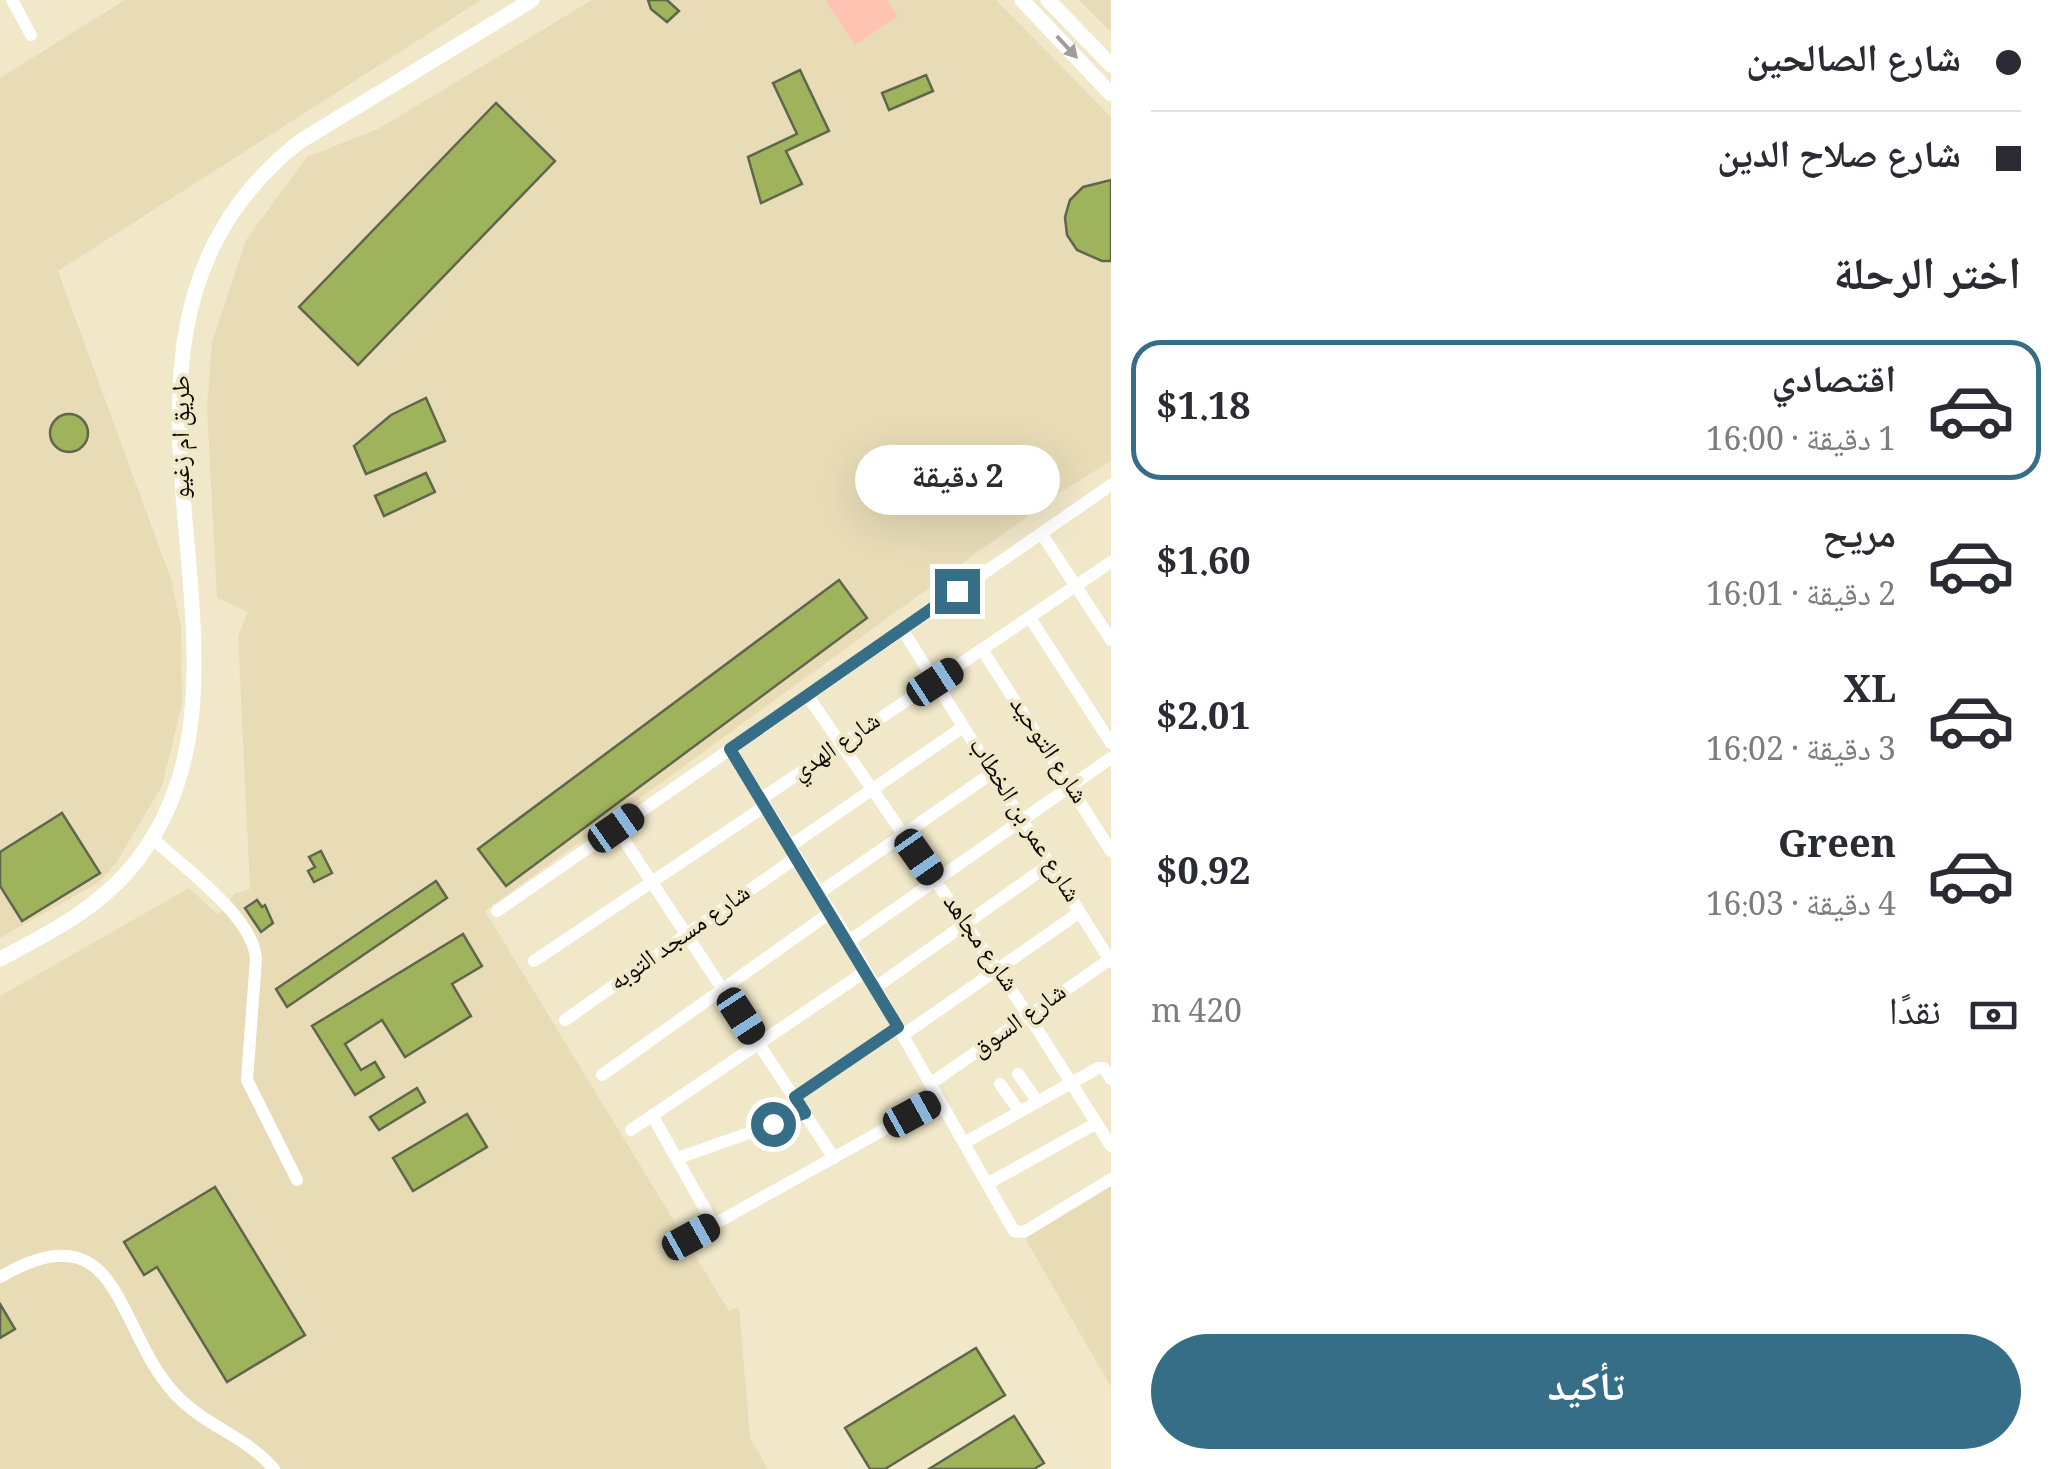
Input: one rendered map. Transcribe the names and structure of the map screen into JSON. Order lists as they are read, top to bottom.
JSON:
{
  "streets": {
    "main road": ["طريق ام زغيو"],
    "street": [
      "شارع الهدي",
      "شارع التوحيد",
      "شارع عمر بن الخطاب",
      "شارع مسجد التوبه",
      "شارع مجاهد",
      "شارع السوق"
    ]
  },
  "crossings": [
    ["شارع الهدي", "شارع التوحيد"],
    ["شارع الهدي", "شارع عمر بن الخطاب"],
    ["شارع الهدي", "شارع مجاهد"],
    ["شارع عمر بن الخطاب", "شارع مسجد التوبه"],
    ["شارع عمر بن الخطاب", "شارع السوق"],
    ["شارع مسجد التوبه", "شارع مجاهد"],
    ["شارع مجاهد", "شارع السوق"]
  ],
  "page": {
    "banner": ["شارع الصالحين", "شارع صلاح الدين"],
    "heading": "اختر الرحلة",
    "list": [
      {
        "name": "اقتصادي",
        "note": "1 دقيقة · 16:00",
        "value": "$1.18"
      },
      {
        "name": "مريح",
        "note": "2 دقيقة · 16:01",
        "value": "$1.60"
      },
      {
        "name": "XL",
        "note": "3 دقيقة · 16:02",
        "value": "$2.01"
      },
      {
        "name": "Green",
        "note": "4 دقيقة · 16:03",
        "value": "$0.92"
      }
    ],
    "bubble": "2 دقيقة",
    "pay": ["نقدًا", "420 m"],
    "buttons": "تأكيد"
  }
}
